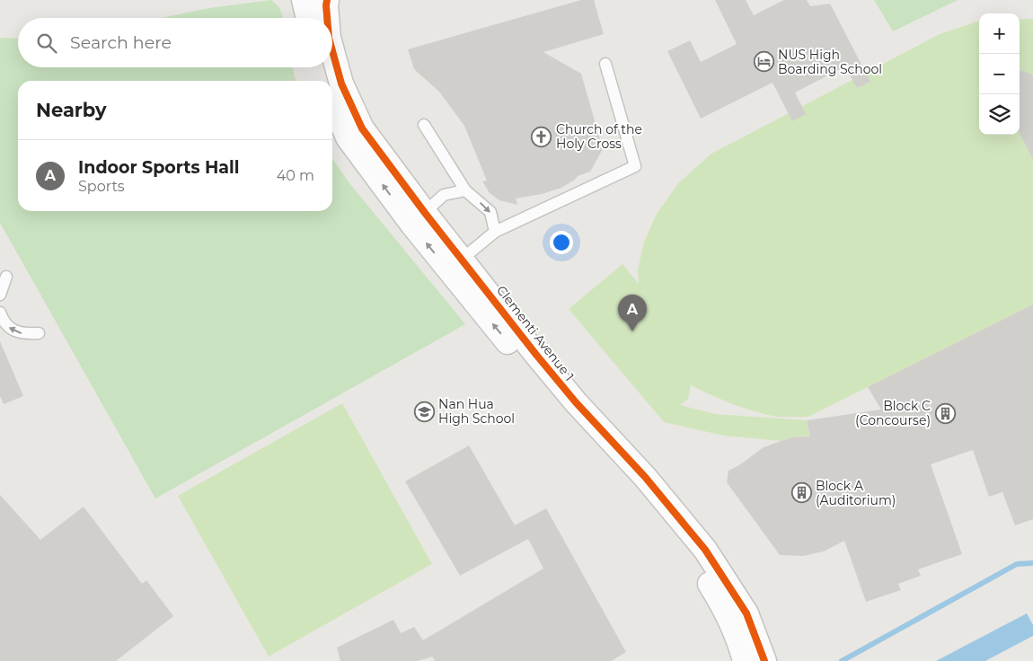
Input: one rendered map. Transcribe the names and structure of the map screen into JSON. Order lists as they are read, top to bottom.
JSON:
{
  "streets": {
    "street": ["Clementi Avenue 1"]
  },
  "places": {
    "hotel": ["NUS High Boarding School"],
    "church": ["Church of the Holy Cross"],
    "school or university": ["Nan Hua High School"],
    "building": ["Block C (Concourse)", "Block A (Auditorium)"]
  },
  "page": {
    "map_buttons": ["+", "−"],
    "search": "Search here",
    "heading": "Nearby",
    "list": [
      {
        "mark": "A",
        "name": "Indoor Sports Hall",
        "note": "Sports",
        "value": "40 m"
      }
    ],
    "pins": "A"
  }
}
